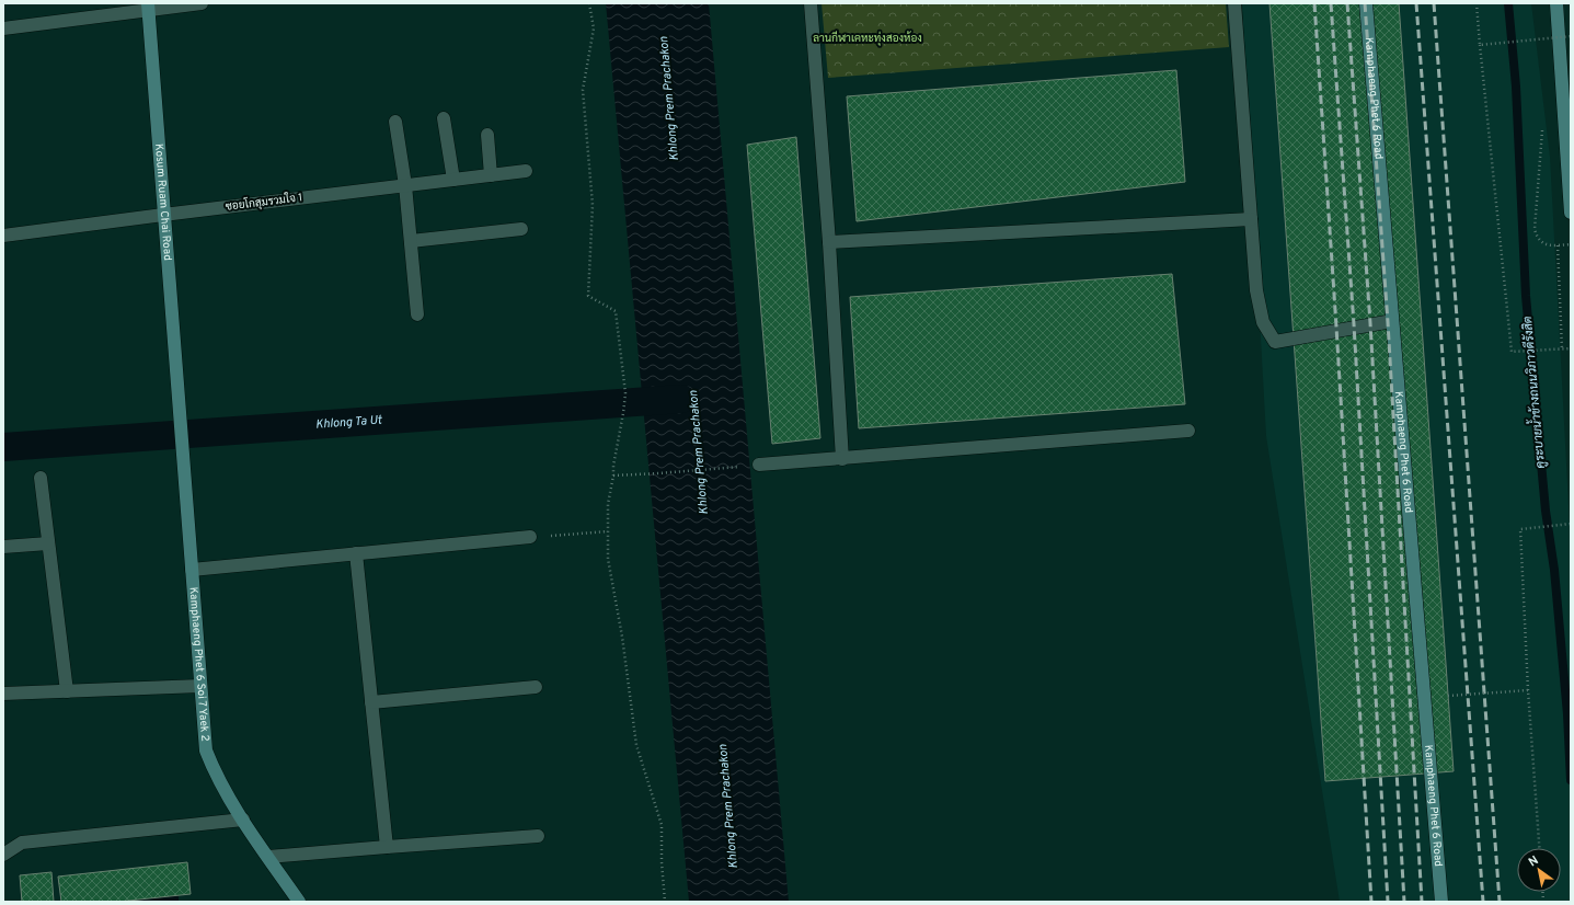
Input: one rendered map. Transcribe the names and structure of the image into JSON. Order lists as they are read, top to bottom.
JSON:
{
  "streets": {
    "main road": ["Kamphaeng Phet 6 Road", "Kosum Ruam Chai Road", "Kamphaeng Phet 6 Soi 7 Yaek 2"],
    "street": ["ซอยโกสุมรวมใจ 1"]
  },
  "crossings": [
    ["Kosum Ruam Chai Road", "ซอยโกสุมรวมใจ 1"],
    ["Kosum Ruam Chai Road", "Kamphaeng Phet 6 Soi 7 Yaek 2"]
  ],
  "water": ["Khlong Prem Prachakon", "คูระบายน้ำข้างถนนวิภาวดีรังสิต", "Khlong Ta Ut"],
  "parks": ["ลานกีฬาเคหะทุ่งสองห้อง"],
  "north": "top left"
}
